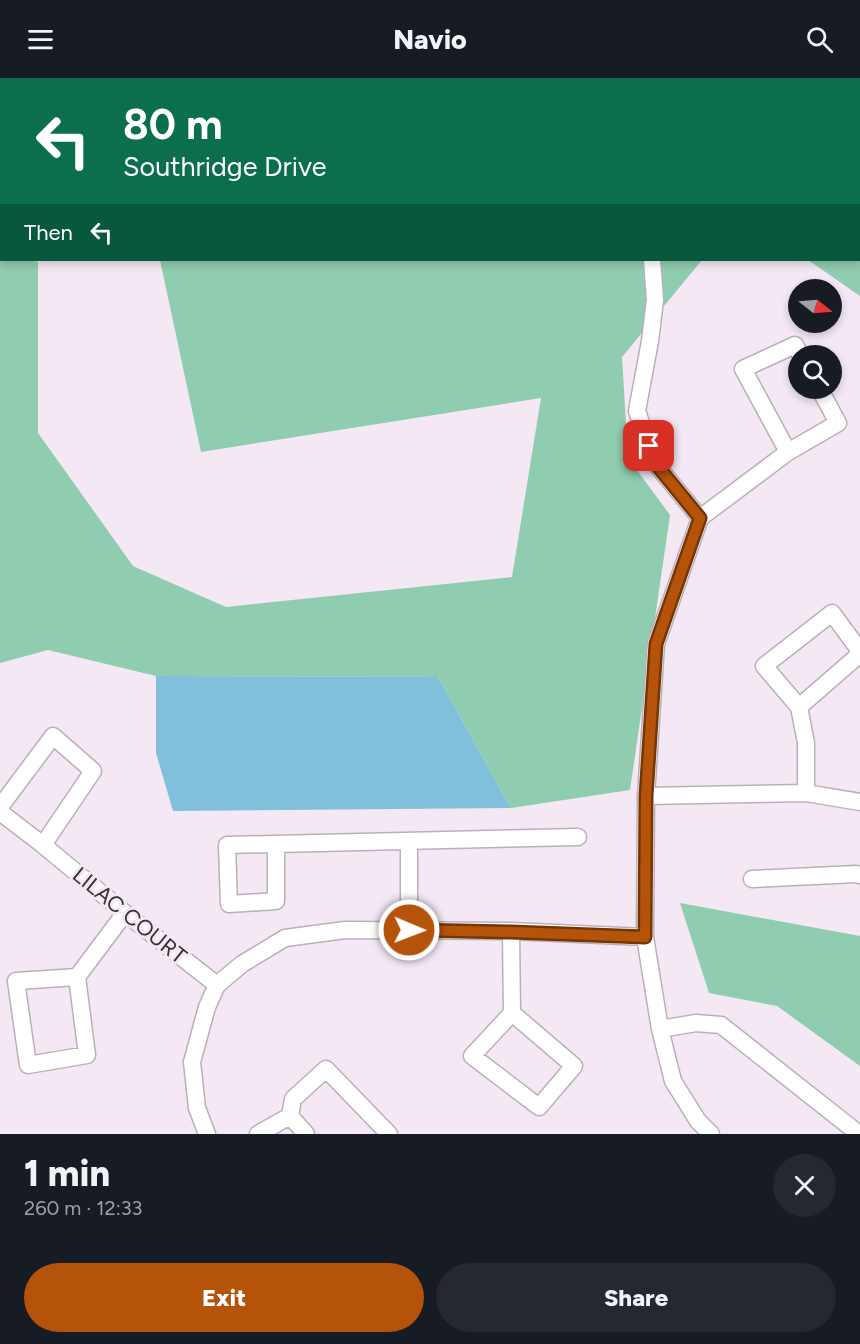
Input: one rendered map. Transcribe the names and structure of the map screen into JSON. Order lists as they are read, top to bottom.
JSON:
{
  "streets": {
    "street": ["LILAC COURT"]
  },
  "north": "right",
  "page": {
    "header": "Navio",
    "turn": ["80 m", "Southridge Drive"],
    "then": "Then",
    "heading": ["1 min", "260 m · 12:33"],
    "buttons": ["Exit", "Share"]
  }
}
